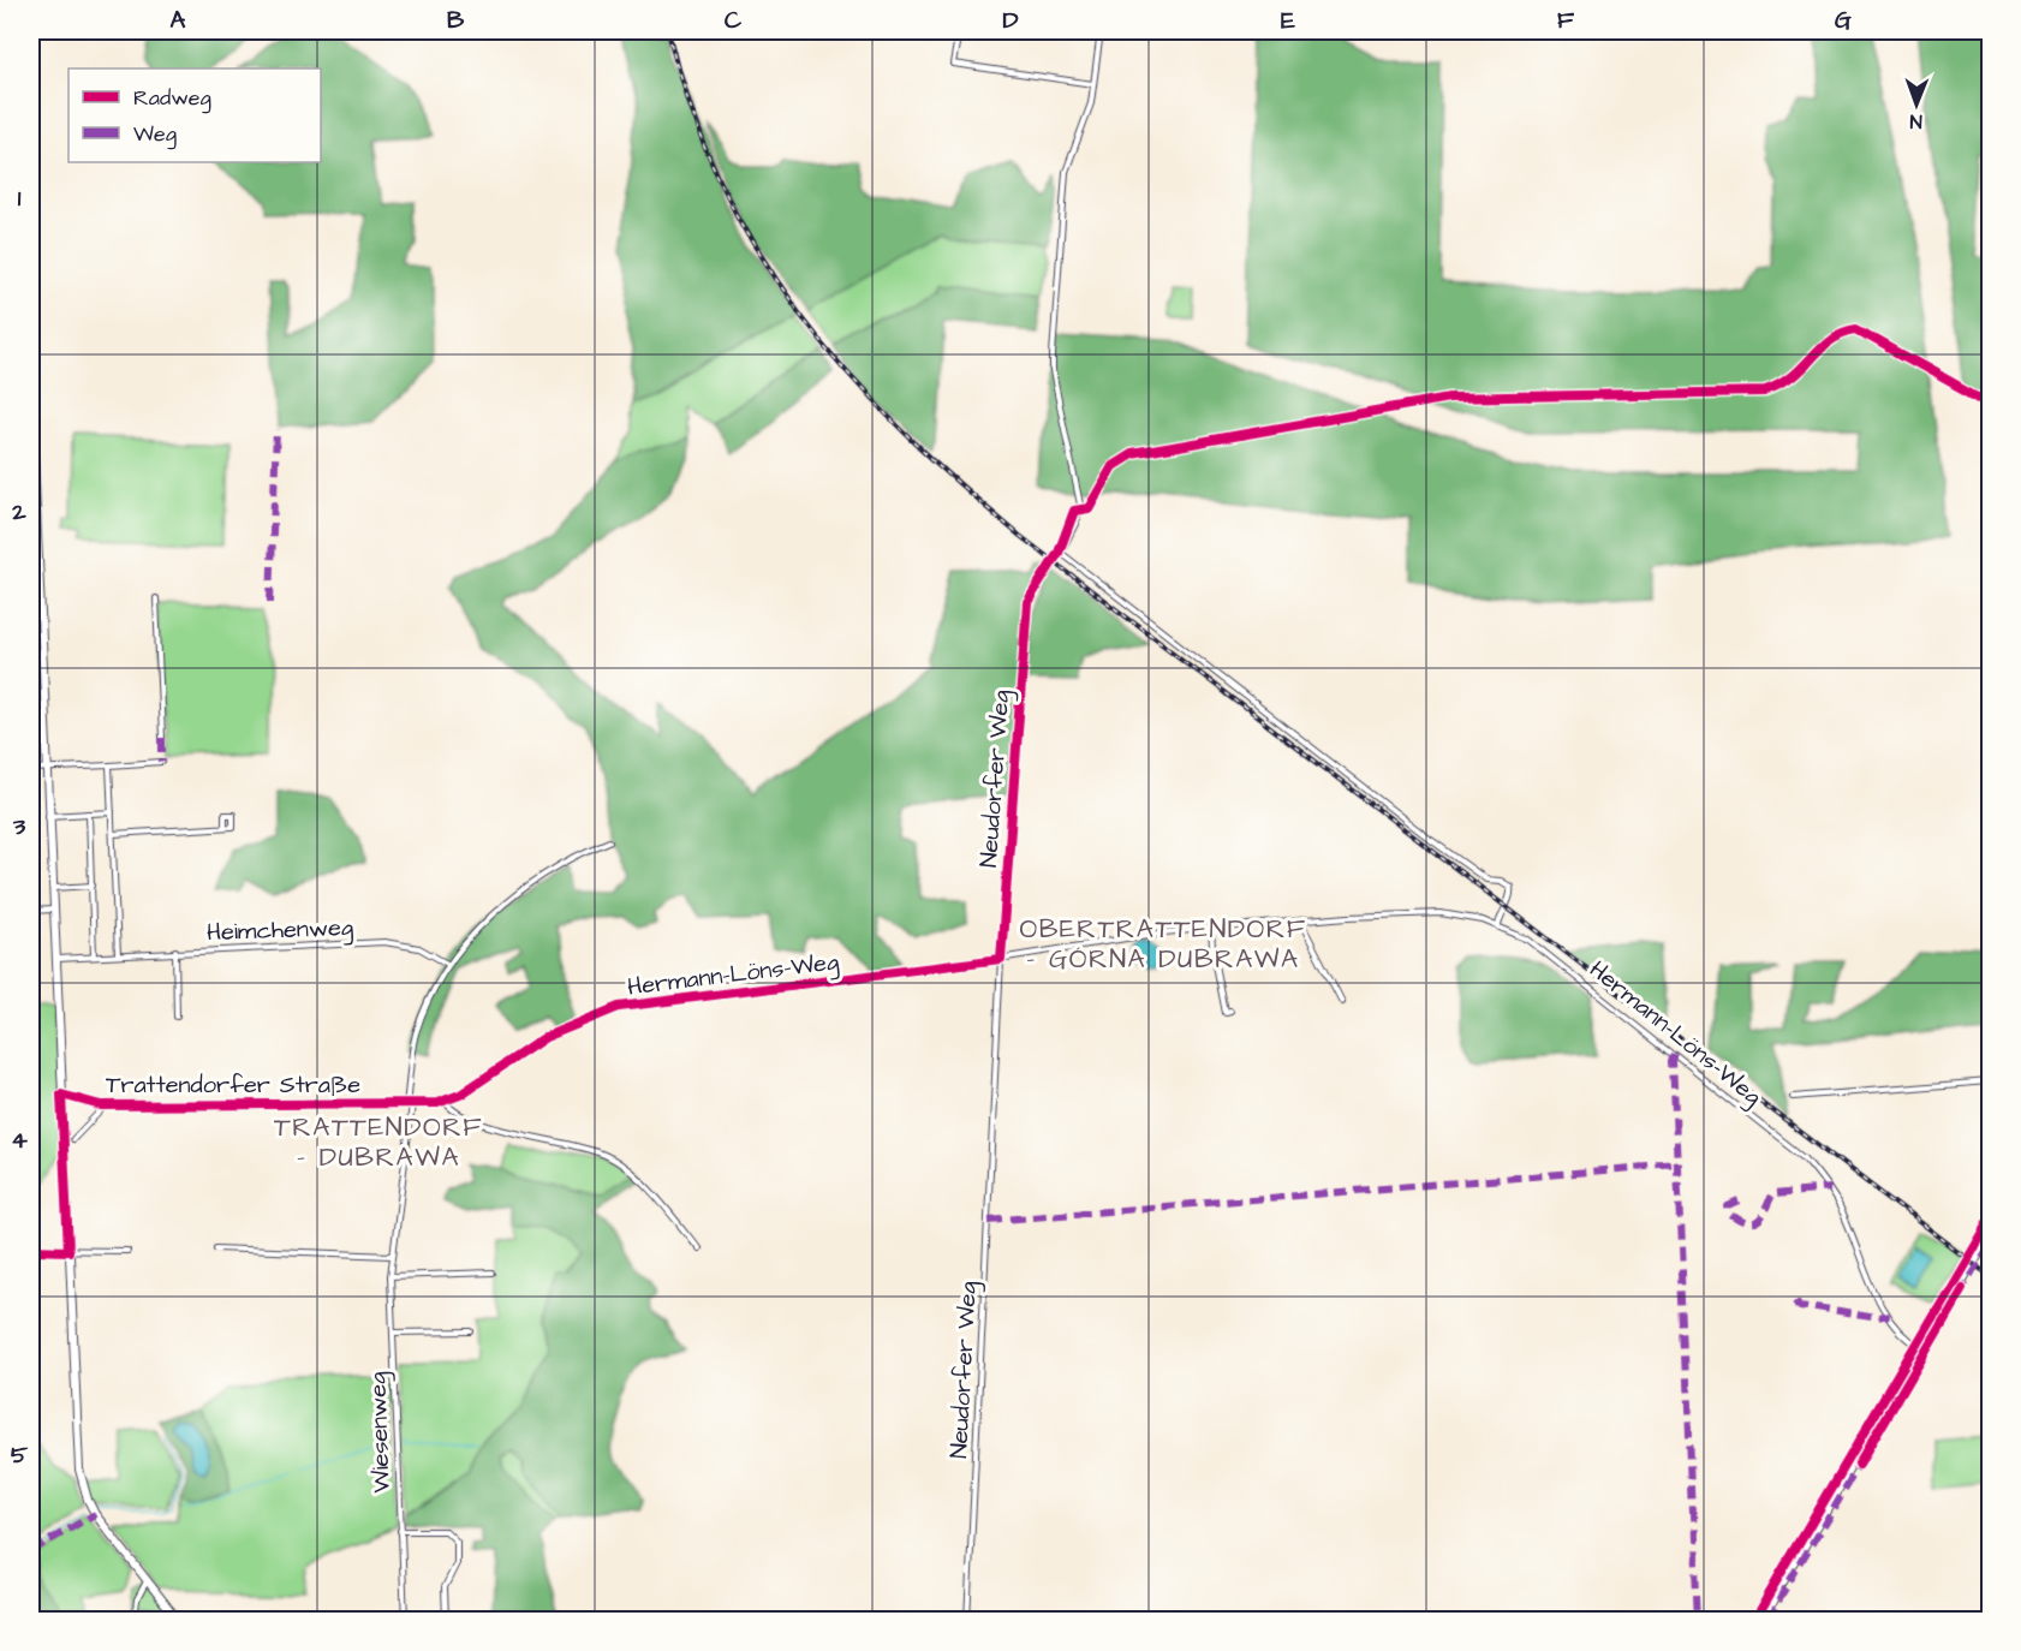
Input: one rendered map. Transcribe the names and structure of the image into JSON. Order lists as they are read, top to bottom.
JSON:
{
  "streets": {
    "street": [
      "Neudorfer Weg",
      "Heimchenweg",
      "Hermann-Löns-Weg",
      "Trattendorfer Straße",
      "Wiesenweg"
    ]
  },
  "crossings": [
    ["Neudorfer Weg", "Hermann-Löns-Weg"],
    ["Heimchenweg", "Wiesenweg"],
    ["Hermann-Löns-Weg", "Trattendorfer Straße"],
    ["Hermann-Löns-Weg", "Wiesenweg"],
    ["Trattendorfer Straße", "Wiesenweg"]
  ],
  "districts": ["OBERTRATTENDORF - GÓRNA DUBRAWA", "TRATTENDORF - DUBRAWA"],
  "legend": ["Radweg", "Weg"],
  "north": "bottom",
  "grid": {
    "columns": [
      "A",
      "B",
      "C",
      "D",
      "E",
      "F",
      "G"
    ],
    "rows": [
      "1",
      "2",
      "3",
      "4",
      "5"
    ]
  }
}
